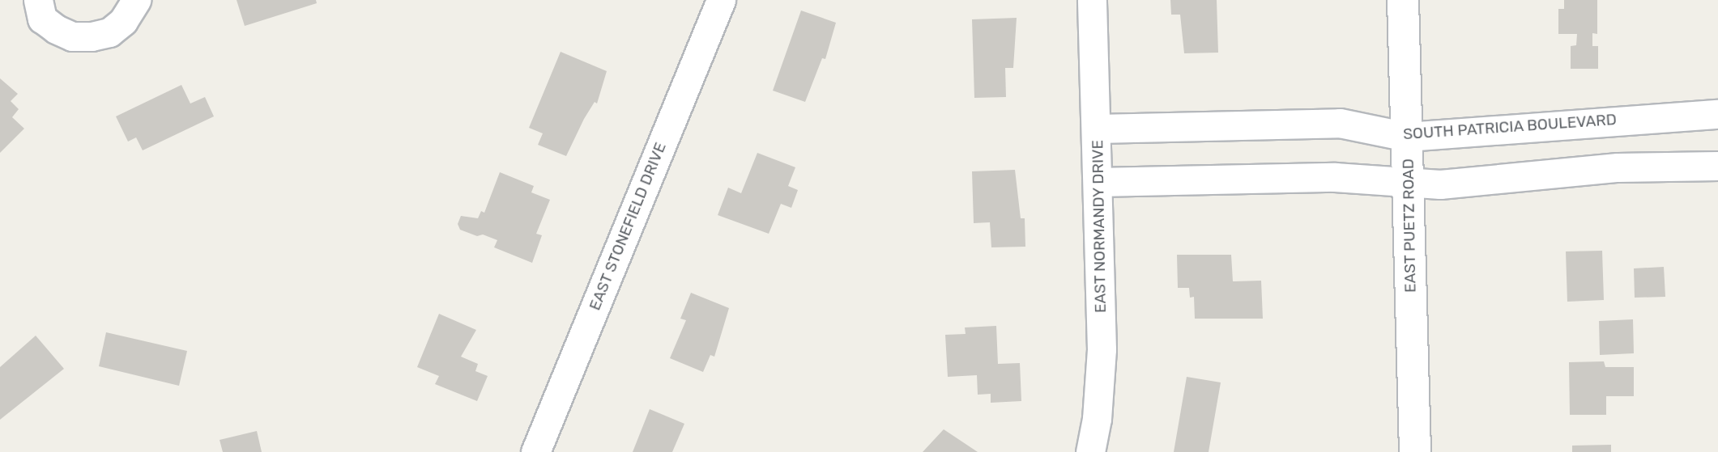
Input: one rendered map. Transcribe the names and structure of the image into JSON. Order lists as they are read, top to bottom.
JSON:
{
  "streets": {
    "street": [
      "SOUTH PATRICIA BOULEVARD",
      "EAST PUETZ ROAD",
      "EAST STONEFIELD DRIVE",
      "EAST NORMANDY DRIVE"
    ]
  },
  "crossings": [
    ["SOUTH PATRICIA BOULEVARD", "EAST PUETZ ROAD"],
    ["SOUTH PATRICIA BOULEVARD", "EAST NORMANDY DRIVE"]
  ]
}
